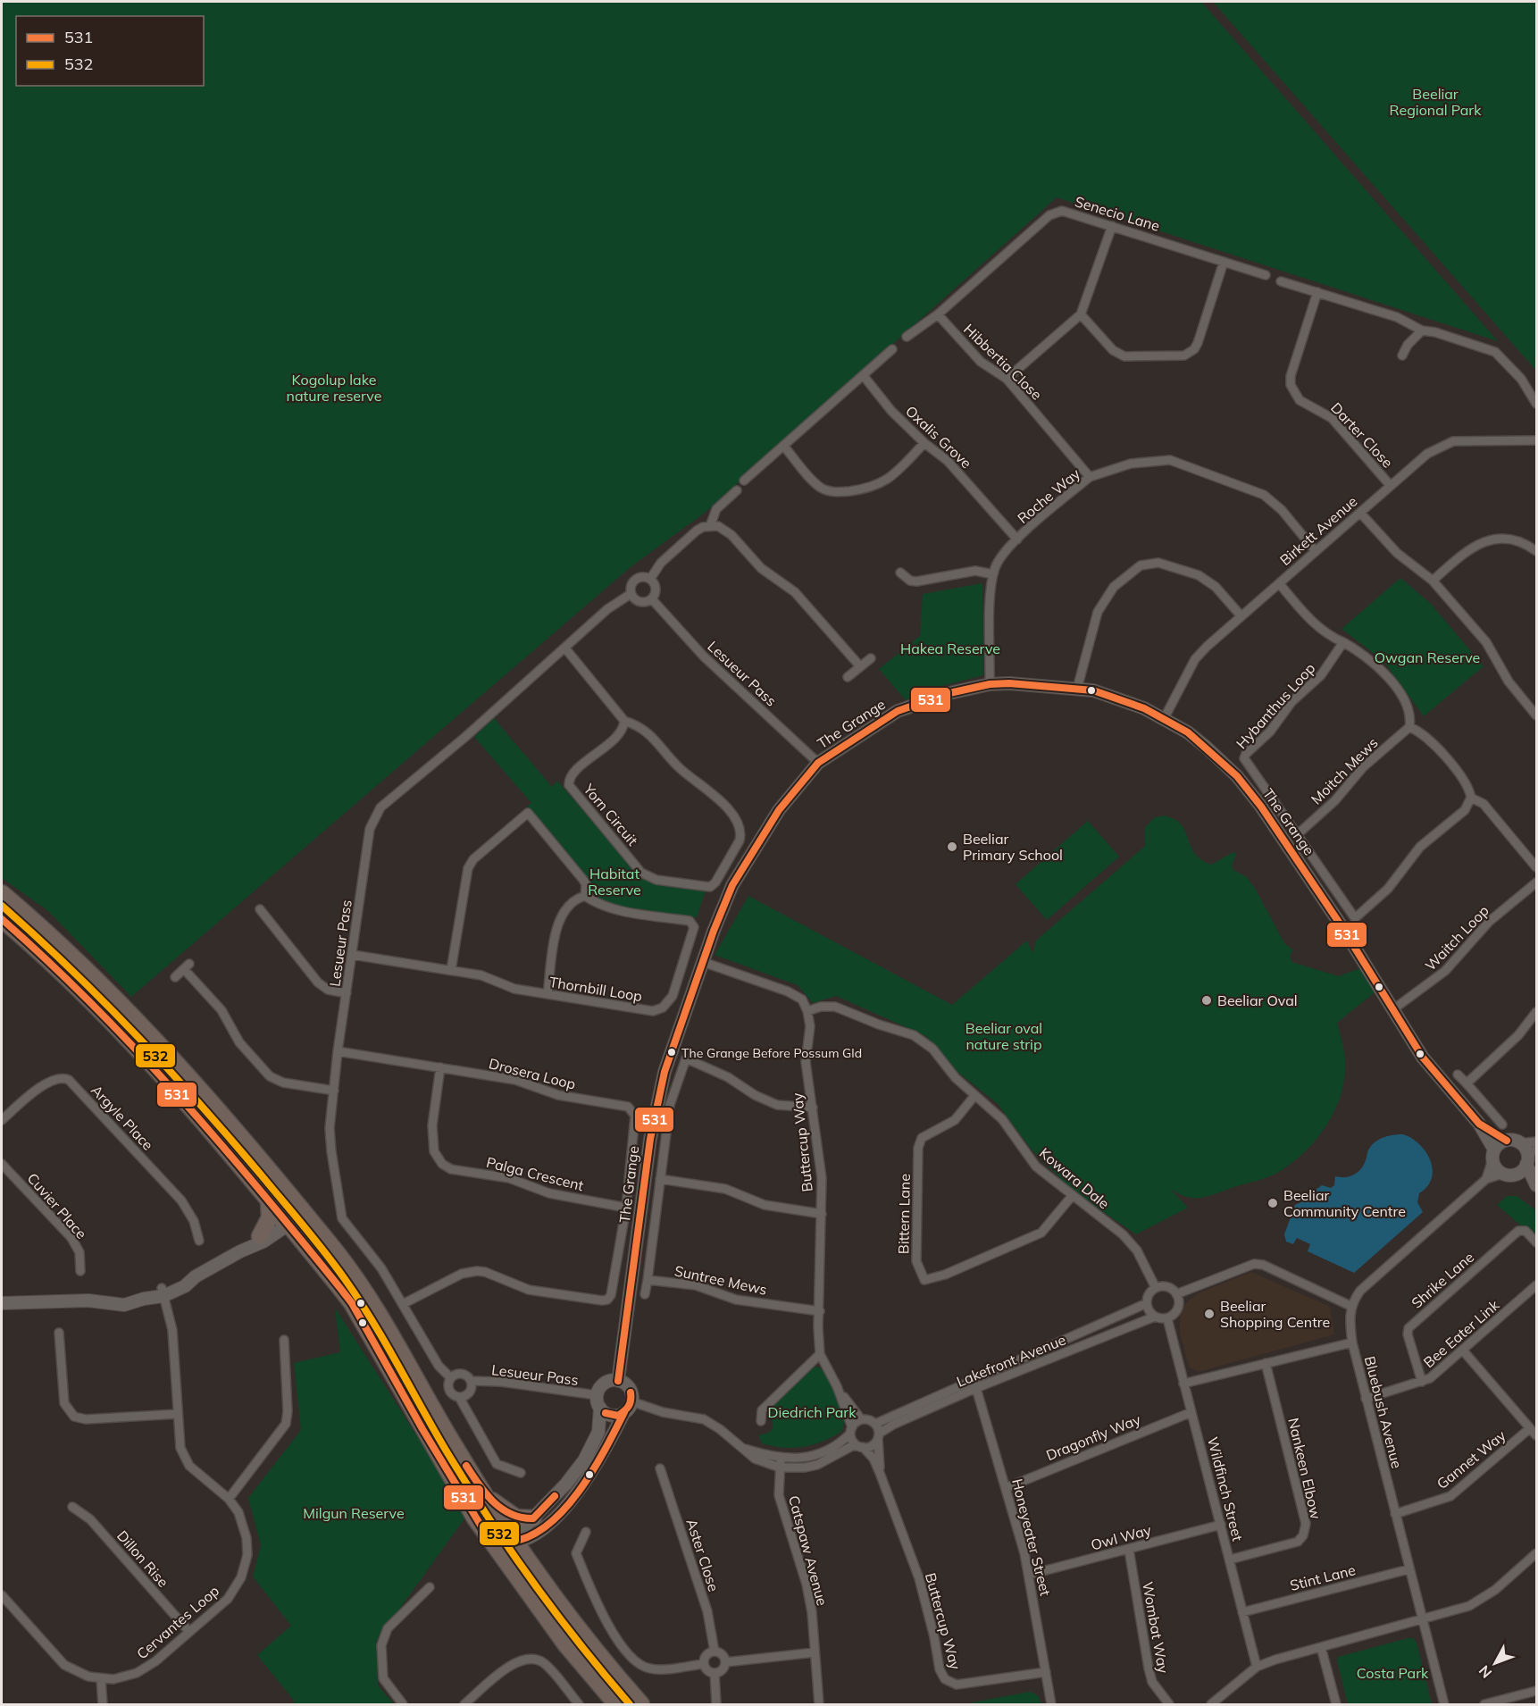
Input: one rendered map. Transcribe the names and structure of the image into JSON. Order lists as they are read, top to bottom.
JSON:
{
  "streets": {
    "street": [
      "Senecio Lane",
      "Hibbertia Close",
      "Darter Close",
      "Oxalis Grove",
      "Roche Way",
      "Birkett Avenue",
      "Lesueur Pass",
      "Hybanthus Loop",
      "The Grange",
      "Moitch Mews",
      "Yorn Circuit",
      "Waitch Loop",
      "Thornbill Loop",
      "Drosera Loop",
      "Argyle Place",
      "Buttercup Way",
      "Palga Crescent",
      "Kowara Dale",
      "Cuvier Place",
      "Bittern Lane",
      "Suntree Mews",
      "Shrike Lane",
      "Bee Eater Link",
      "Lakefront Avenue",
      "Bluebush Avenue",
      "Dragonfly Way",
      "Gannet Way",
      "Nankeen Elbow",
      "Wildfinch Street",
      "Honeyeater Street",
      "Owl Way",
      "Catspaw Avenue",
      "Aster Close",
      "Dillon Rise",
      "Stint Lane",
      "Cervantes Loop",
      "Wombat Way"
    ]
  },
  "crossings": [
    ["Senecio Lane", "Hibbertia Close"],
    ["Hibbertia Close", "Roche Way"],
    ["Darter Close", "Birkett Avenue"],
    ["Oxalis Grove", "Roche Way"],
    ["Roche Way", "Birkett Avenue"],
    ["Roche Way", "The Grange"],
    ["Birkett Avenue", "The Grange"],
    ["Lesueur Pass", "The Grange"],
    ["Lesueur Pass", "Yorn Circuit"],
    ["Lesueur Pass", "Thornbill Loop"],
    ["Lesueur Pass", "Drosera Loop"],
    ["Hybanthus Loop", "Moitch Mews"],
    ["The Grange", "Waitch Loop"],
    ["Drosera Loop", "Palga Crescent"],
    ["Buttercup Way", "Kowara Dale"],
    ["Buttercup Way", "Suntree Mews"],
    ["Buttercup Way", "Lakefront Avenue"],
    ["Buttercup Way", "Honeyeater Street"],
    ["Kowara Dale", "Bittern Lane"],
    ["Kowara Dale", "Lakefront Avenue"],
    ["Kowara Dale", "Wildfinch Street"],
    ["Shrike Lane", "Bee Eater Link"],
    ["Bee Eater Link", "Bluebush Avenue"],
    ["Lakefront Avenue", "Wildfinch Street"],
    ["Lakefront Avenue", "Honeyeater Street"],
    ["Bluebush Avenue", "Gannet Way"],
    ["Bluebush Avenue", "Stint Lane"],
    ["Dragonfly Way", "Wildfinch Street"],
    ["Dragonfly Way", "Honeyeater Street"],
    ["Nankeen Elbow", "Wildfinch Street"],
    ["Wildfinch Street", "Owl Way"],
    ["Wildfinch Street", "Stint Lane"],
    ["Honeyeater Street", "Owl Way"],
    ["Owl Way", "Wombat Way"],
    ["Dillon Rise", "Cervantes Loop"]
  ],
  "parks": [
    "Beeliar Regional Park",
    "Kogolup lake nature reserve",
    "Hakea Reserve",
    "Owgan Reserve",
    "Habitat Reserve",
    "Beeliar oval nature strip",
    "Diedrich Park",
    "Milgun Reserve",
    "Costa Park"
  ],
  "places": [
    "Beeliar Primary School",
    "Beeliar Oval",
    "The Grange Before Possum Gld",
    "Beeliar Community Centre",
    "Beeliar Shopping Centre"
  ],
  "lines": ["transit line 531", "transit line 532"],
  "legend": ["531", "532"],
  "north": "bottom left"
}
